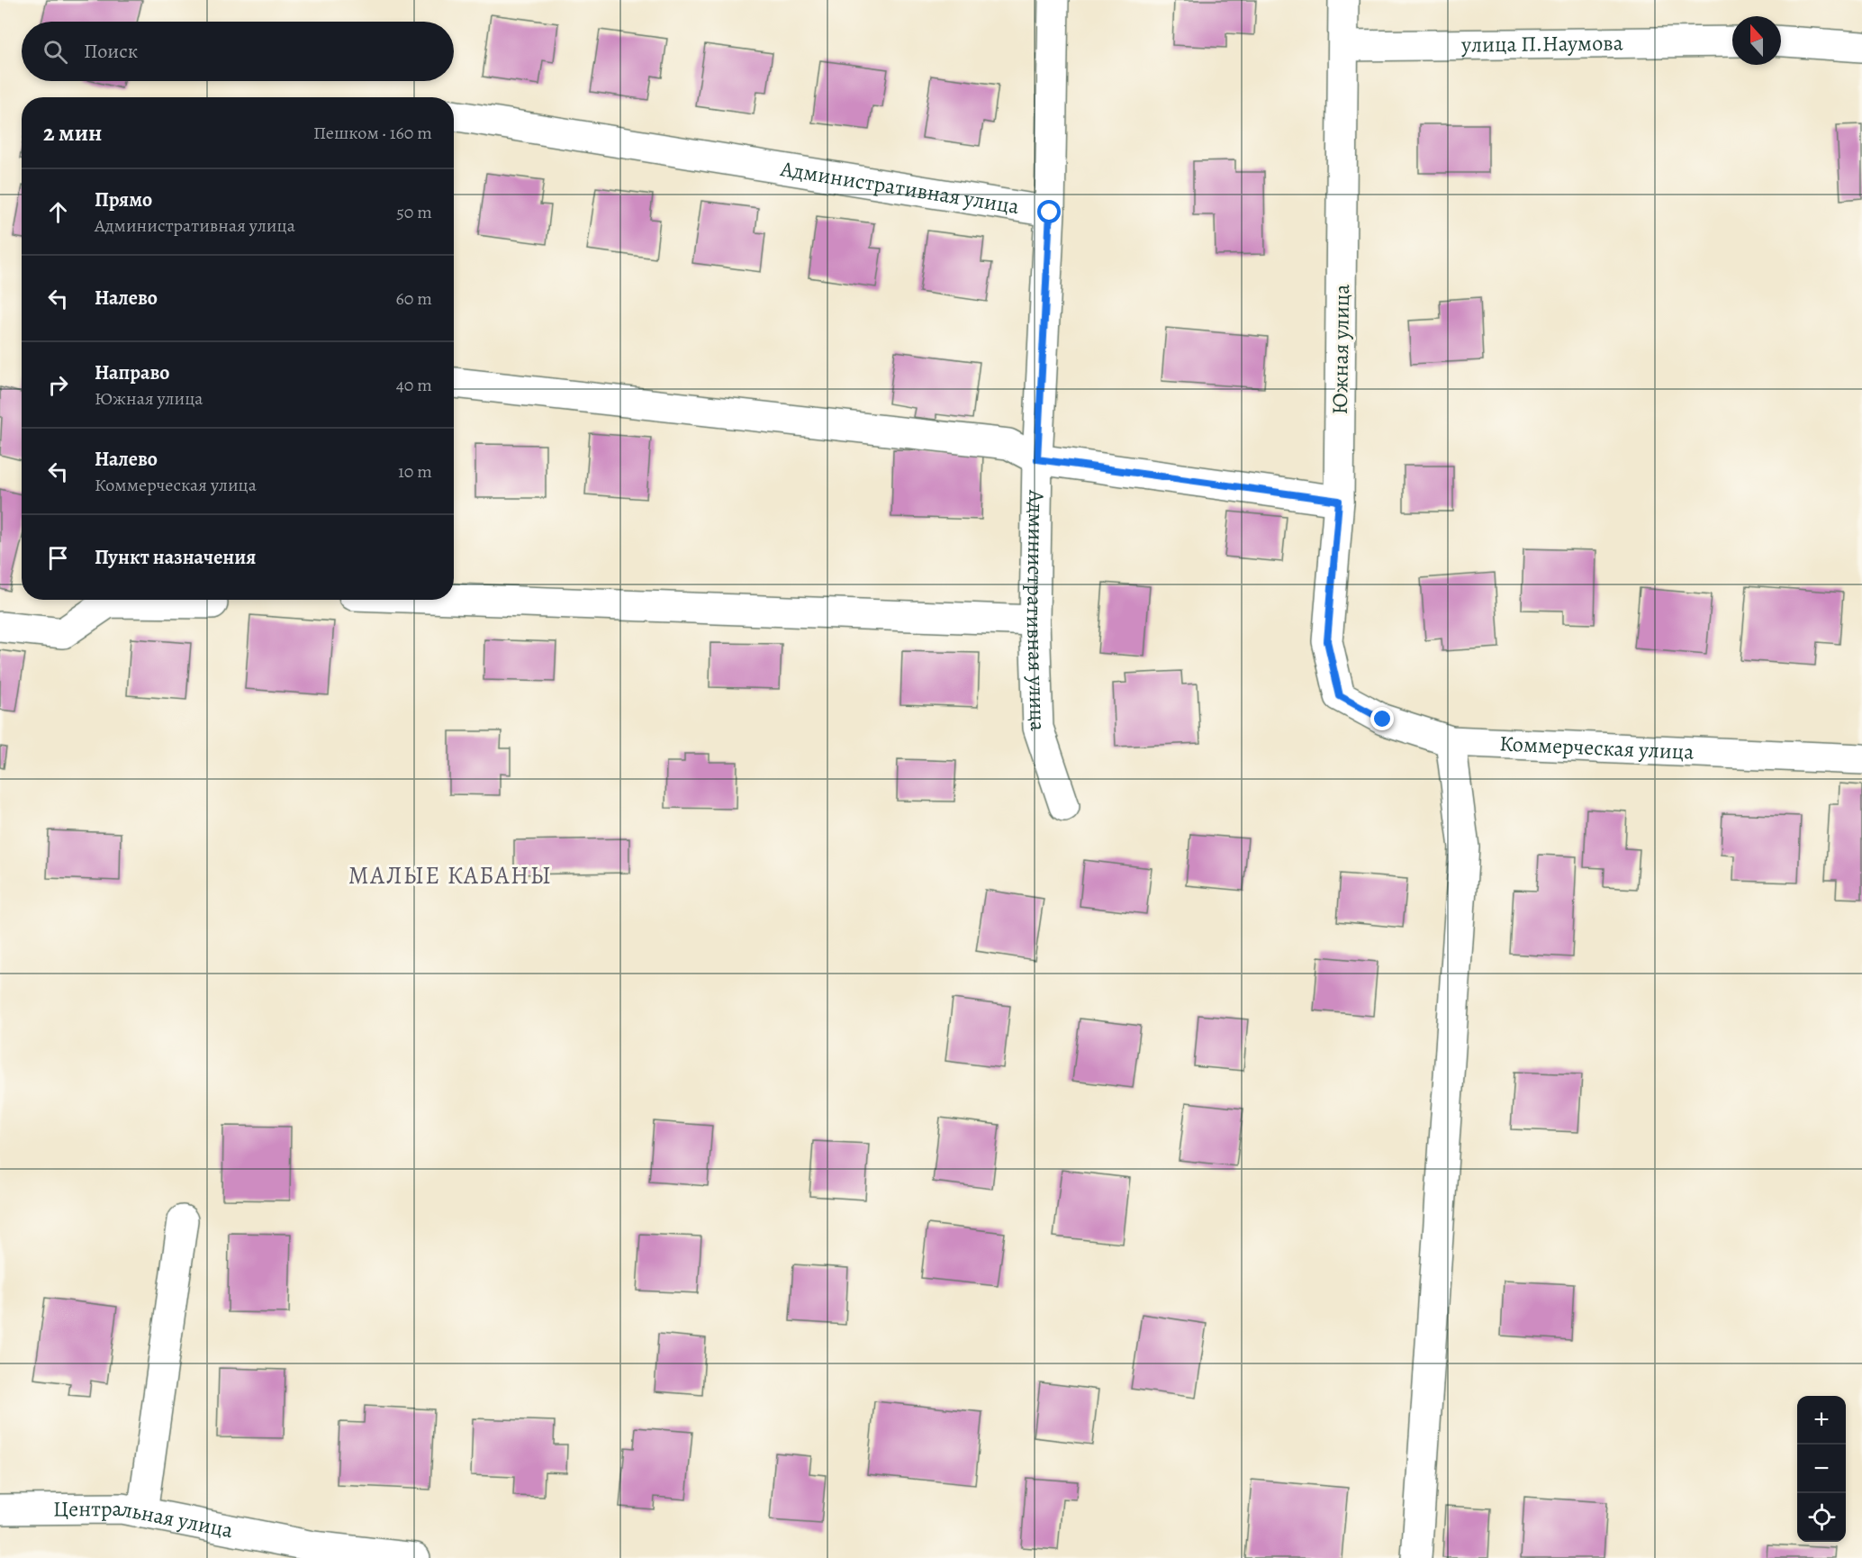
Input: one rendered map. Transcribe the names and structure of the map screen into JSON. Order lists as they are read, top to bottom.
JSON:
{
  "streets": {
    "street": [
      "улица П.Наумова",
      "Административная улица",
      "Южная улица",
      "Коммерческая улица",
      "Центральная улица"
    ]
  },
  "crossings": [
    ["улица П.Наумова", "Южная улица"],
    ["Южная улица", "Коммерческая улица"]
  ],
  "districts": ["МАЛЫЕ КАБАНЫ"],
  "north": "top",
  "page": {
    "search": "Поиск",
    "heading": ["2 мин", "Пешком · 160 m"],
    "list": [
      ["Прямо", "Административная улица", "50 m"],
      ["Налево", "60 m"],
      ["Направо", "Южная улица", "40 m"],
      ["Налево", "Коммерческая улица", "10 m"],
      "Пункт назначения"
    ],
    "map_buttons": ["+", "−"]
  }
}
